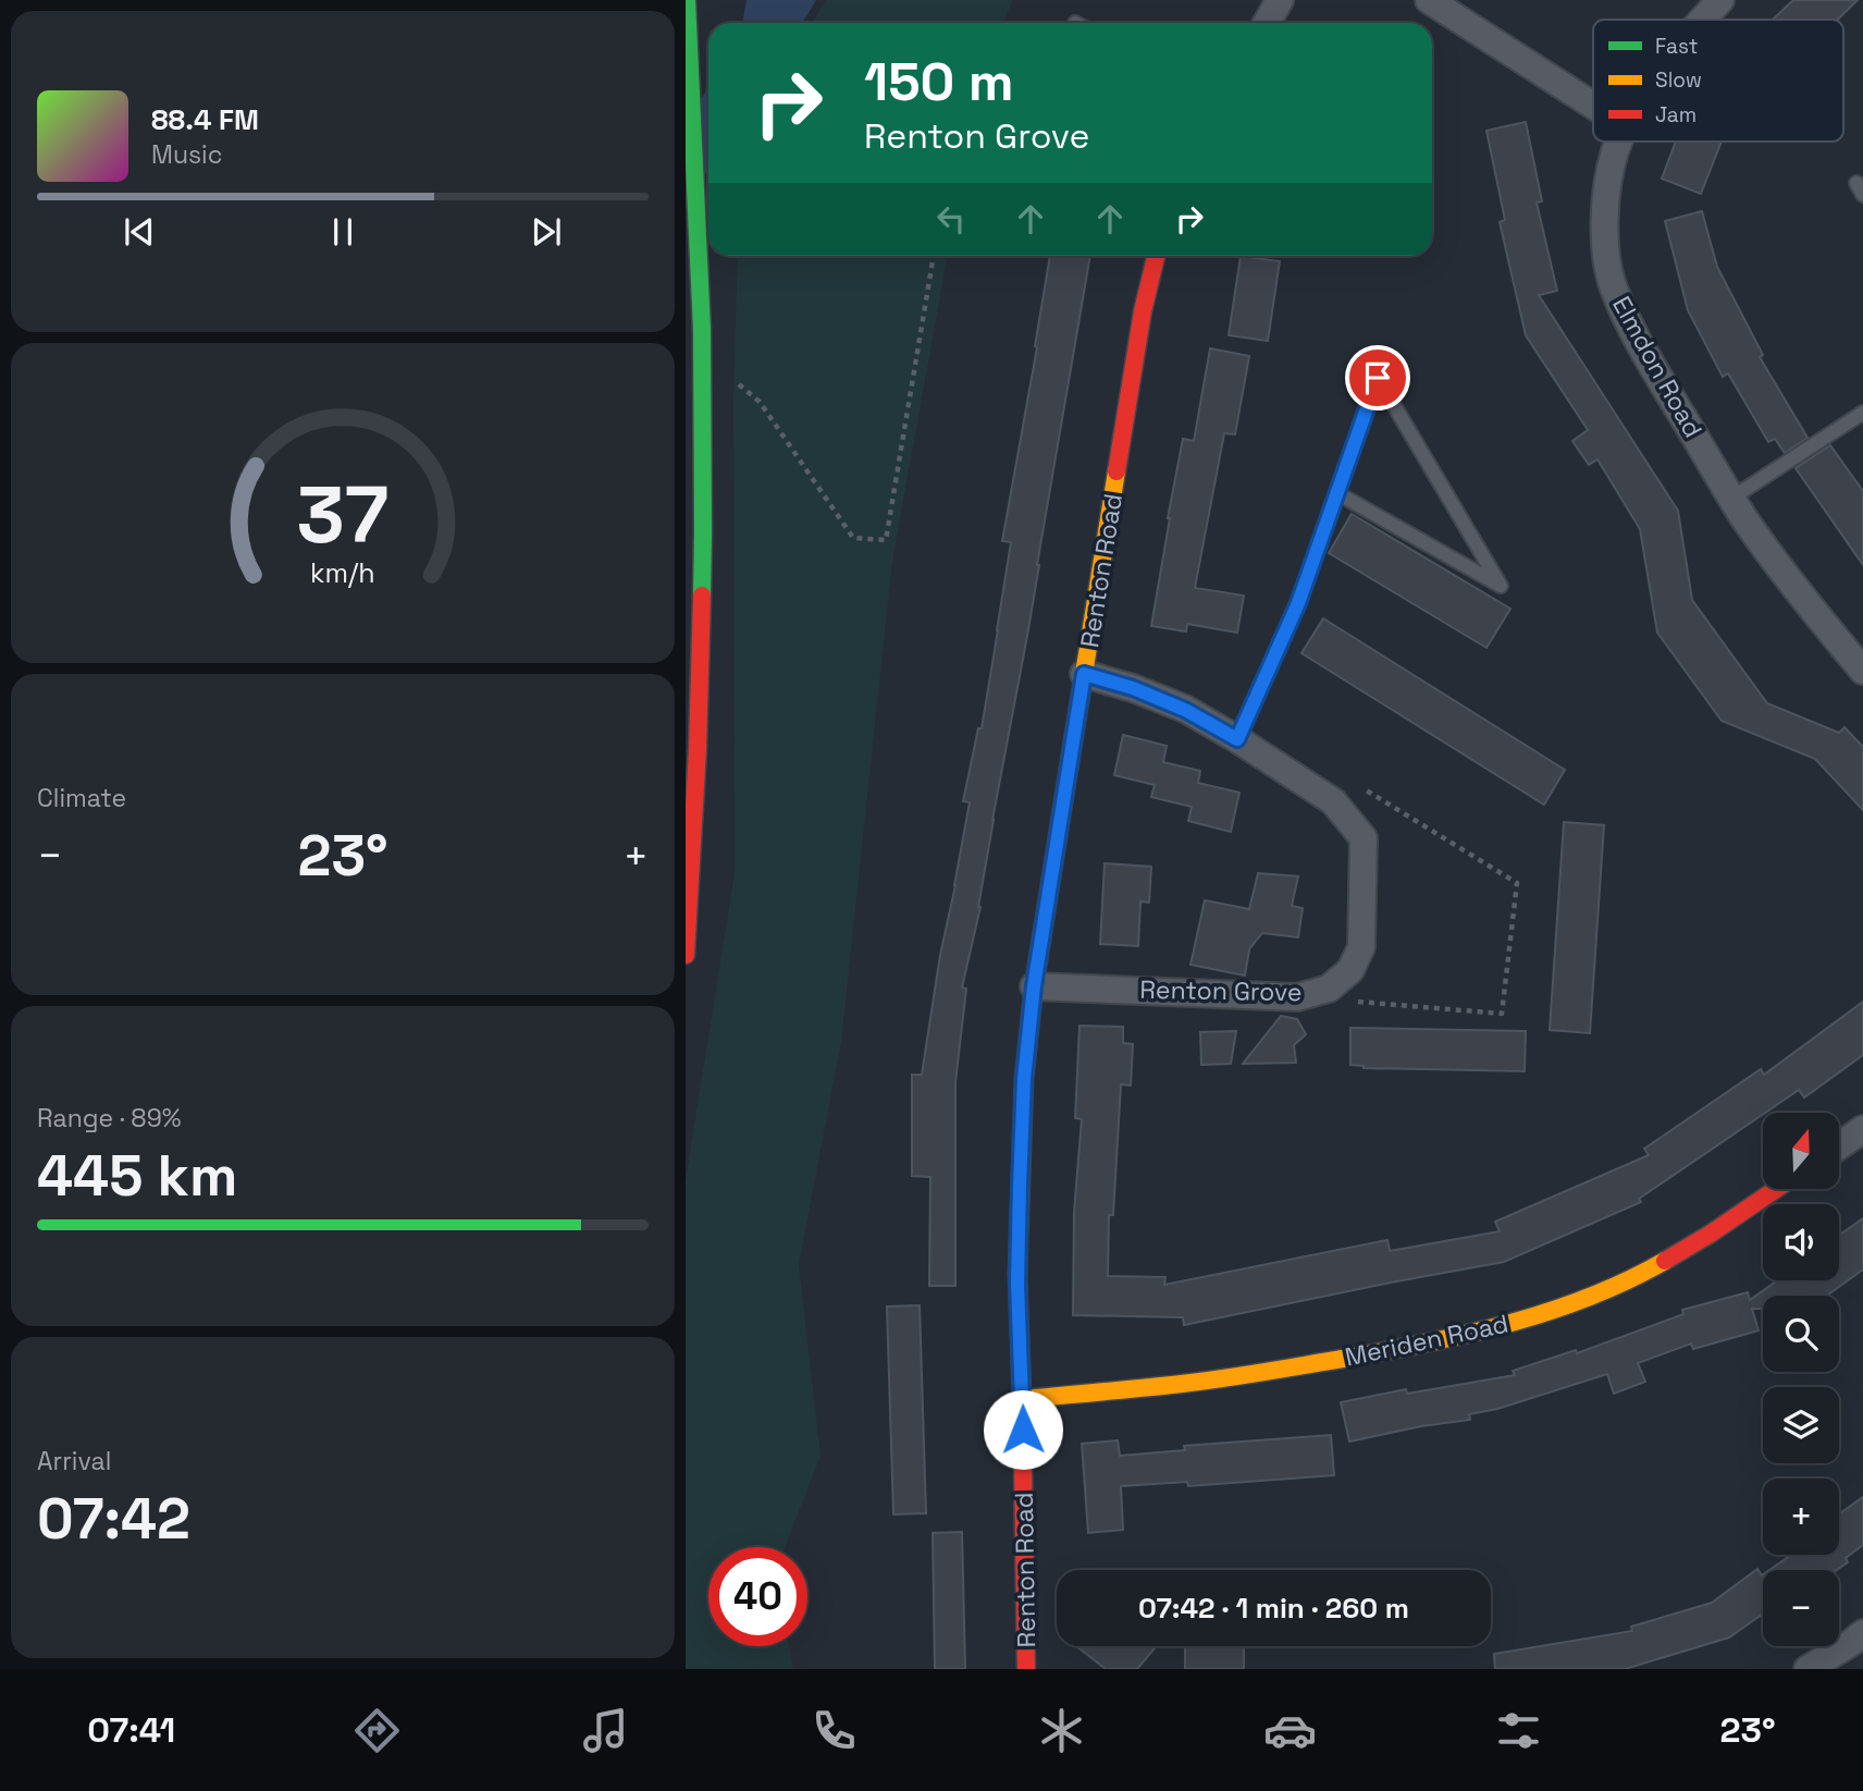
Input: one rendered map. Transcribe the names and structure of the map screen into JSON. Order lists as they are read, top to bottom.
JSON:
{
  "streets": {
    "street": [
      "Elmdon Road",
      "Renton Road",
      "Renton Grove",
      "Meriden Road"
    ]
  },
  "crossings": [
    ["Renton Road", "Renton Grove"],
    ["Renton Road", "Meriden Road"]
  ],
  "legend": ["Fast", "Slow", "Jam"],
  "north": "top",
  "page": {
    "turn": ["150 m", "Renton Grove"],
    "song": ["88.4 FM", "Music"],
    "tile": [
      "Climate",
      ["Range · 89%", "445 km"],
      ["Arrival", "07:42"]
    ],
    "heat": ["−", "23°", "+"],
    "map_buttons": ["+", "−"],
    "limit": "40",
    "trip": "07:42 · 1 min · 260 m",
    "tabs": ["07:41", "23°"],
    "gauge": ["37", "km/h"]
  }
}
